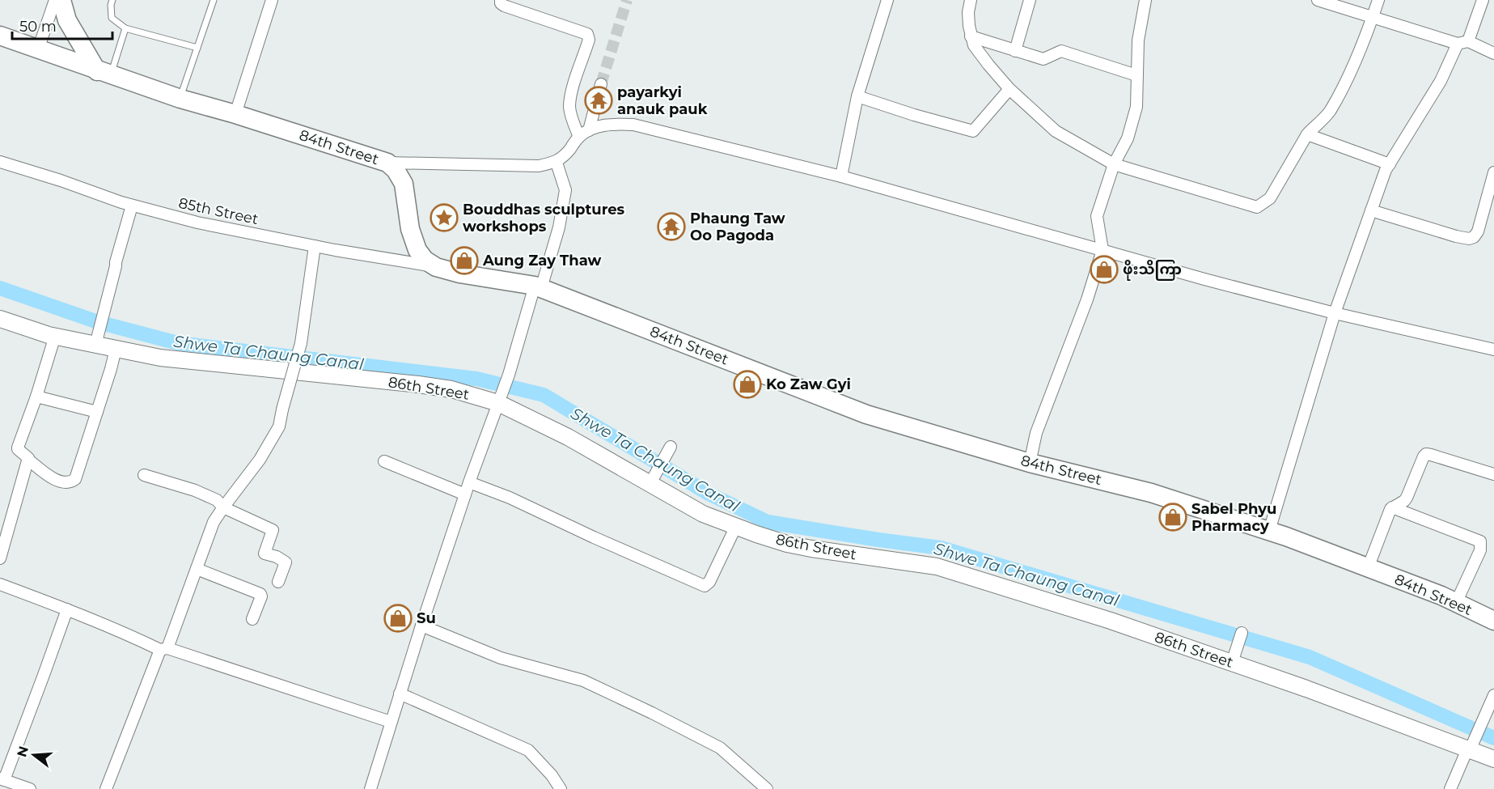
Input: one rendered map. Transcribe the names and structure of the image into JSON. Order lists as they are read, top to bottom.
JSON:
{
  "streets": {
    "main road": ["84th Street", "86th Street"],
    "street": ["85th Street"]
  },
  "crossings": [
    ["84th Street", "85th Street"]
  ],
  "water": ["Shwe Ta Chaung Canal"],
  "places": {
    "temple": ["payarkyi anauk pauk", "Phaung Taw Oo Pagoda"],
    "place": ["Bouddhas sculptures workshops"],
    "shop": [
      "Aung Zay Thaw",
      "ဖိုးသိကြာ",
      "Ko Zaw Gyi",
      "Sabel Phyu Pharmacy",
      "Su"
    ]
  },
  "scale_bar": "50 m",
  "north": "left"
}
